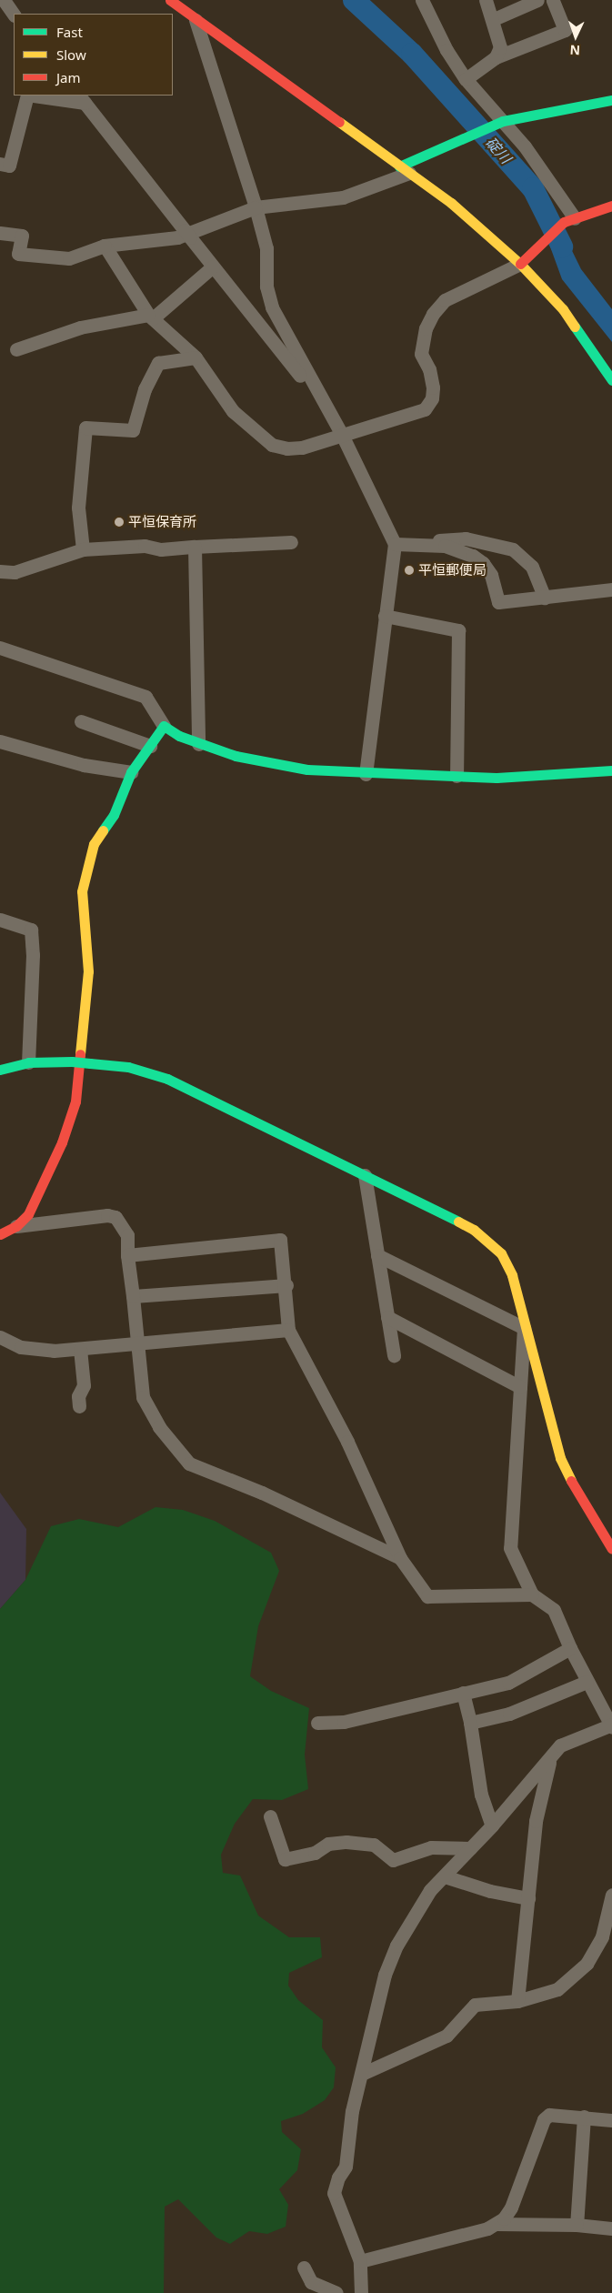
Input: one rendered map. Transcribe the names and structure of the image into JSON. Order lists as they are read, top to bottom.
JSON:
{
  "water": ["碇川"],
  "places": ["平恒保育所", "平恒郵便局"],
  "legend": ["Fast", "Slow", "Jam"],
  "north": "bottom"
}
